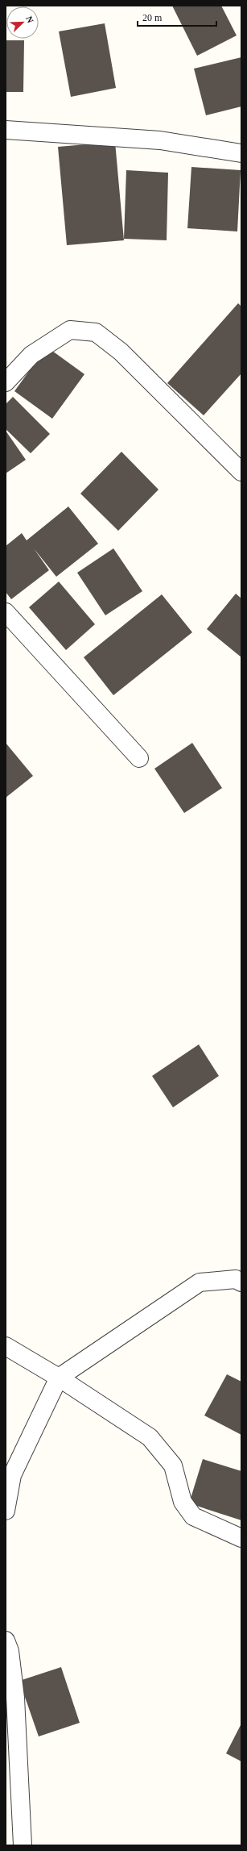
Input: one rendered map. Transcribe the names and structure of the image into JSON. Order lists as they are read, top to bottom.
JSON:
{
  "scale_bar": "20 m",
  "north": "top right"
}
